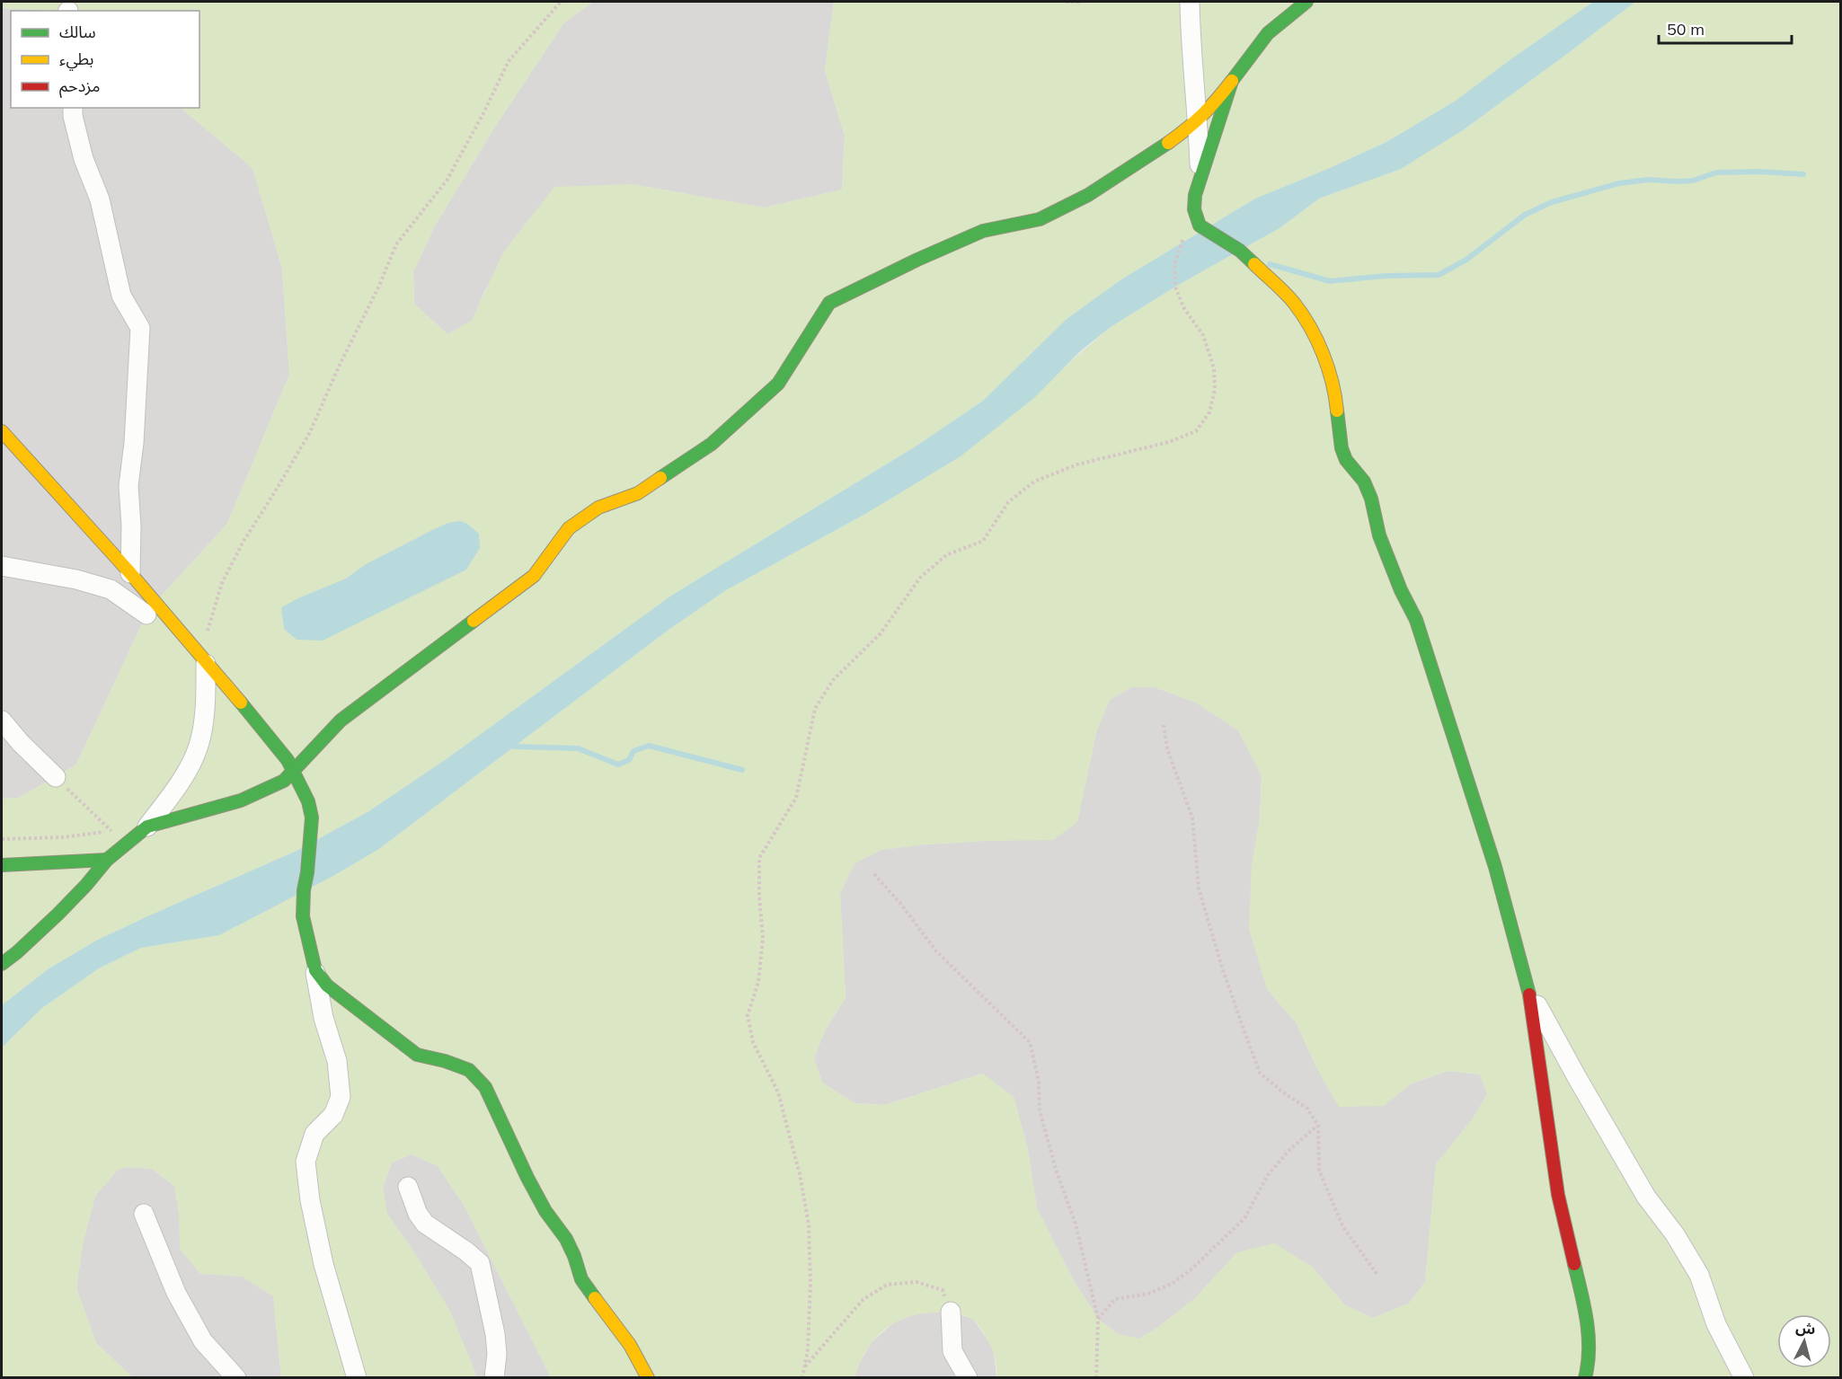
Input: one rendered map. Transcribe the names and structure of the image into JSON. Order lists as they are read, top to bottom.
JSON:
{
  "legend": ["سالك", "بطيء", "مزدحم"],
  "scale_bar": "50 m",
  "north": "top"
}
